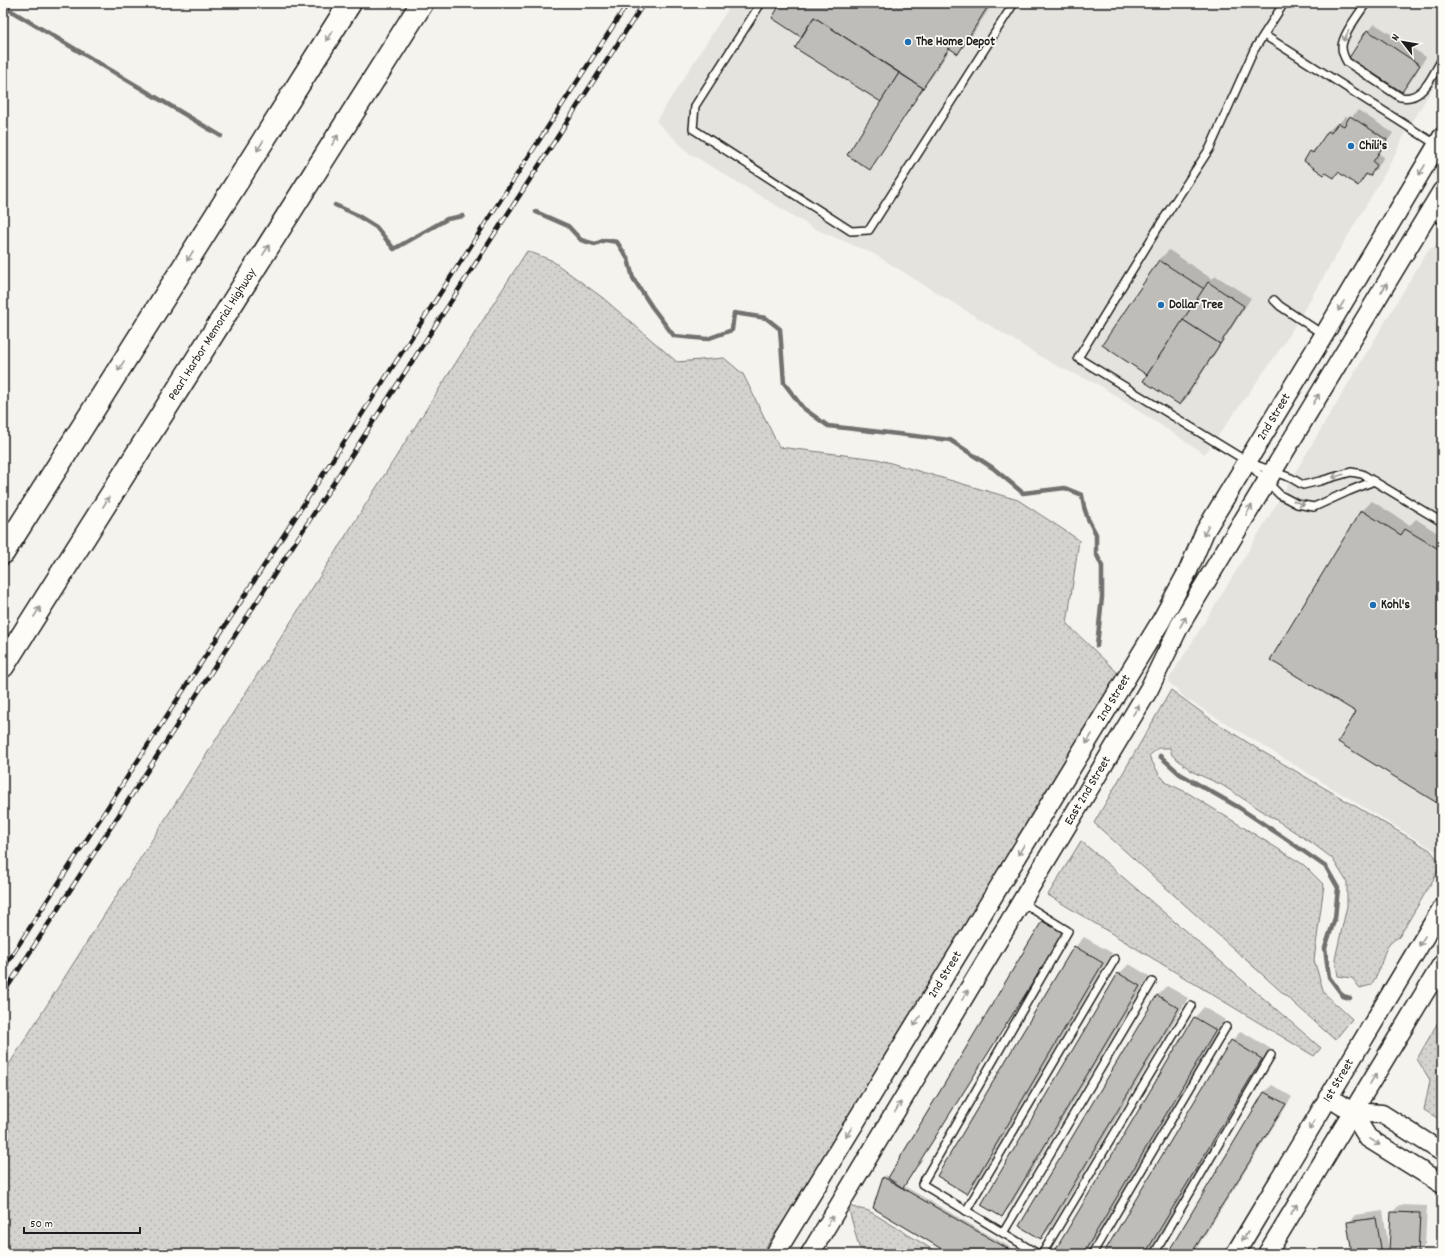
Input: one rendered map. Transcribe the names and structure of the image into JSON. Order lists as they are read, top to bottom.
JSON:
{
  "streets": {
    "highway": ["Pearl Harbor Memorial Highway"],
    "street": ["2nd Street", "East 2nd Street", "1st Street"]
  },
  "crossings": [
    ["2nd Street", "East 2nd Street"]
  ],
  "one_way": ["East 2nd Street"],
  "places": [
    "The Home Depot",
    "Chili's",
    "Dollar Tree",
    "Kohl's"
  ],
  "scale_bar": "50 m",
  "north": "top left"
}
